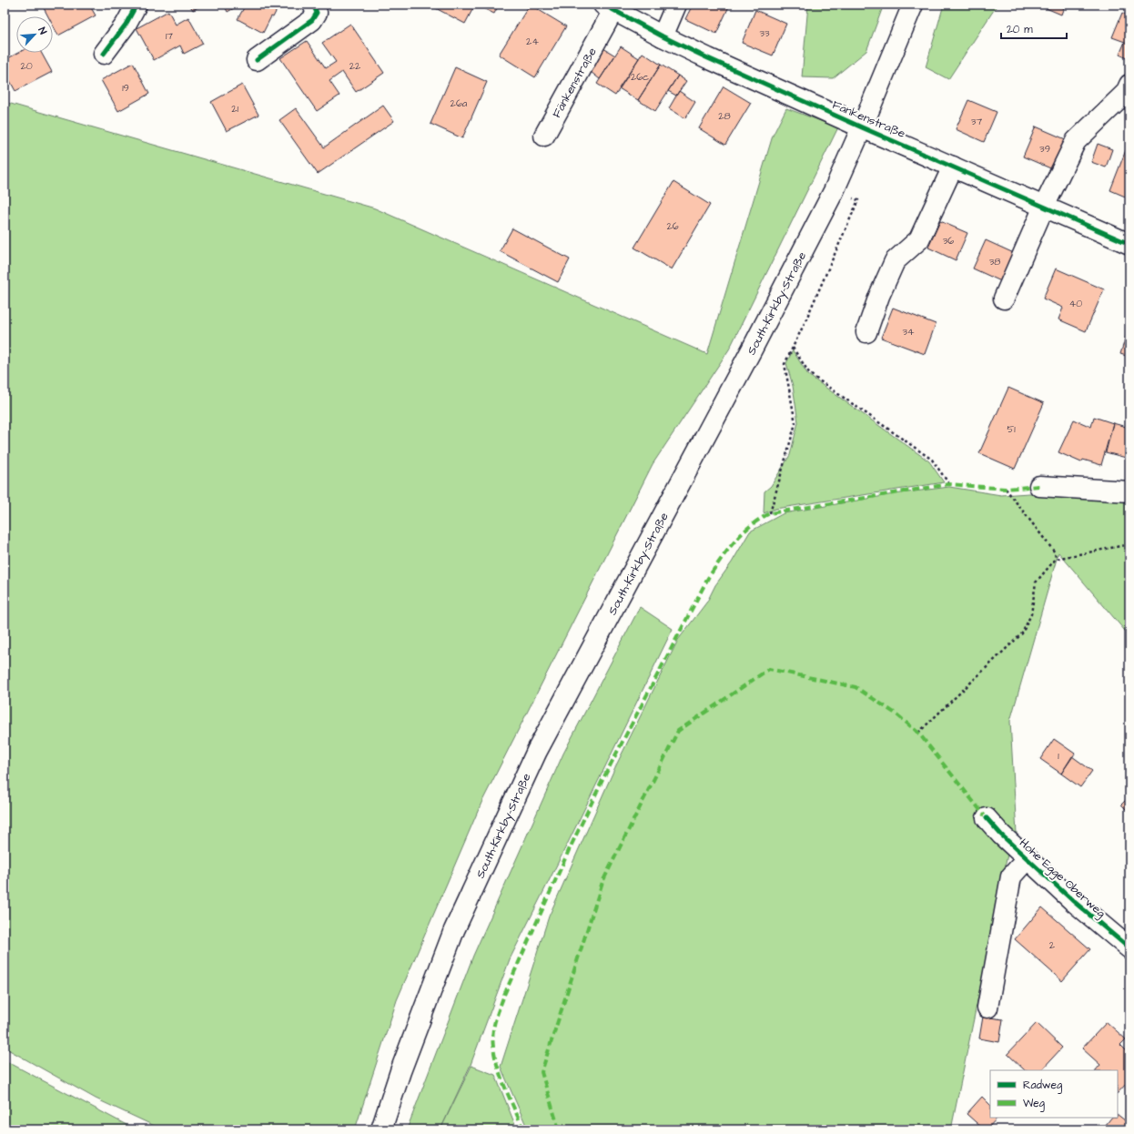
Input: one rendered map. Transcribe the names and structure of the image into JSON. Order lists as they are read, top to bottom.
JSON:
{
  "streets": {
    "main road": ["Fänkenstraße", "South-Kirkby-Straße", "Hohe Egge Oberweg"]
  },
  "crossings": [
    ["Fänkenstraße", "South-Kirkby-Straße"]
  ],
  "house_numbers": [
    "33",
    "17",
    "24",
    "20",
    "22",
    "26c",
    "19",
    "26a",
    "21",
    "28",
    "37",
    "39",
    "26",
    "36",
    "38",
    "40",
    "34",
    "51",
    "1",
    "2"
  ],
  "legend": ["Radweg", "Weg"],
  "scale_bar": "20 m",
  "north": "top right"
}
